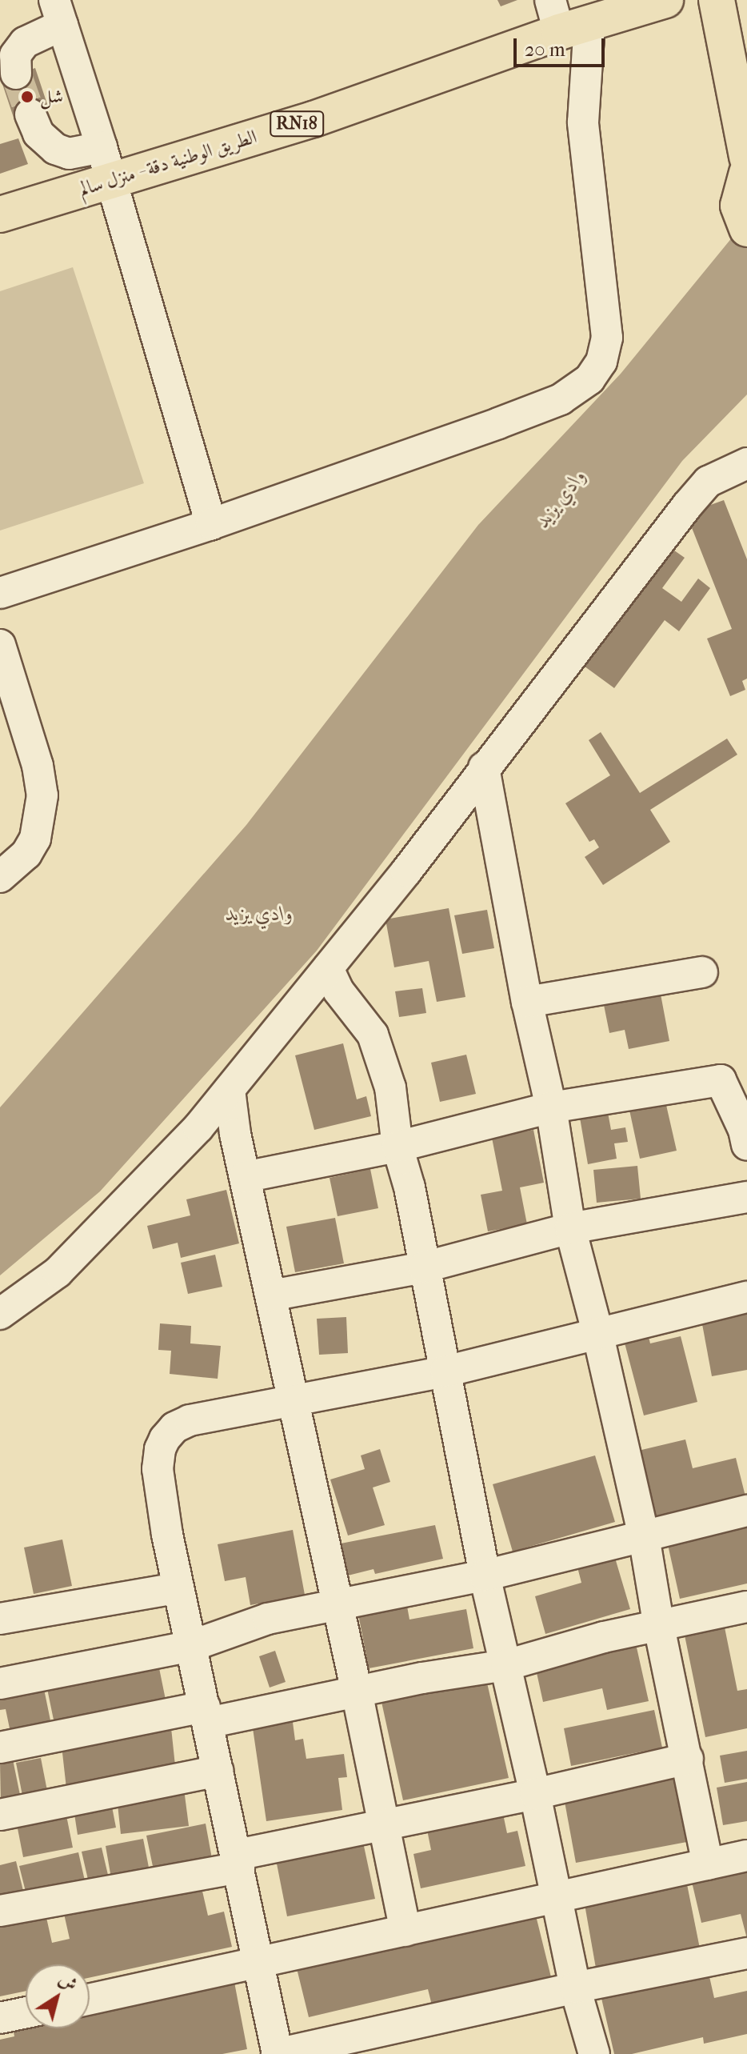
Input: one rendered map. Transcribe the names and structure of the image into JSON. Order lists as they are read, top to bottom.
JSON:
{
  "streets": {
    "main road": ["RN18", "الطريق الوطنية دقة - منزل سالم"]
  },
  "water": ["وادي يزيد"],
  "places": ["شل"],
  "scale_bar": "20 m",
  "north": "top right"
}
